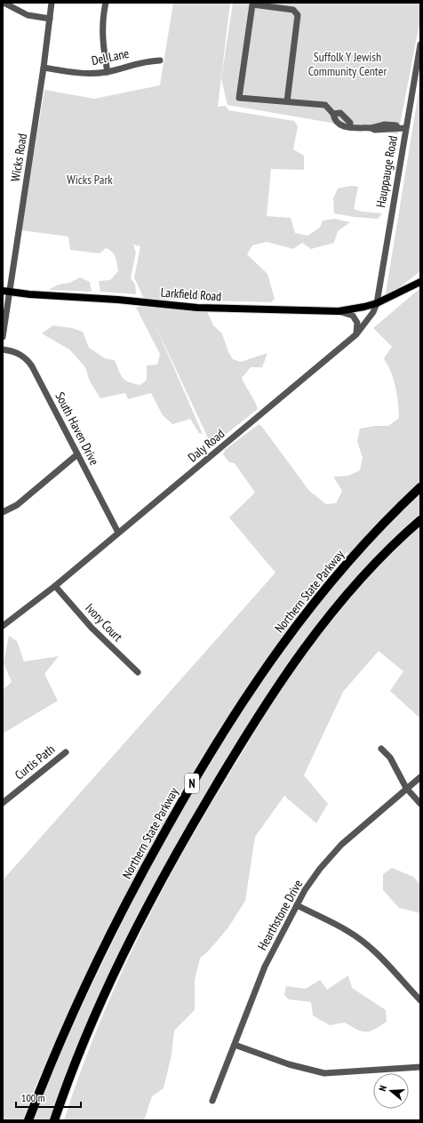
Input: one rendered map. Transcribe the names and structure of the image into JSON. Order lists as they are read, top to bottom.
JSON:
{
  "streets": {
    "highway": ["Northern State Parkway", "N"],
    "main road": ["Larkfield Road"],
    "street": [
      "Del Lane",
      "Wicks Road",
      "Hauppauge Road",
      "South Haven Drive",
      "Daly Road",
      "Ivory Court",
      "Curtis Path",
      "Hearthstone Drive"
    ]
  },
  "crossings": [
    ["Del Lane", "Wicks Road"],
    ["Wicks Road", "Larkfield Road"],
    ["Hauppauge Road", "Larkfield Road"],
    ["Hauppauge Road", "Daly Road"],
    ["Larkfield Road", "Daly Road"],
    ["South Haven Drive", "Daly Road"],
    ["Daly Road", "Ivory Court"]
  ],
  "parks": ["Suffolk Y Jewish Community Center", "Wicks Park"],
  "scale_bar": "100 m",
  "north": "left"
}
